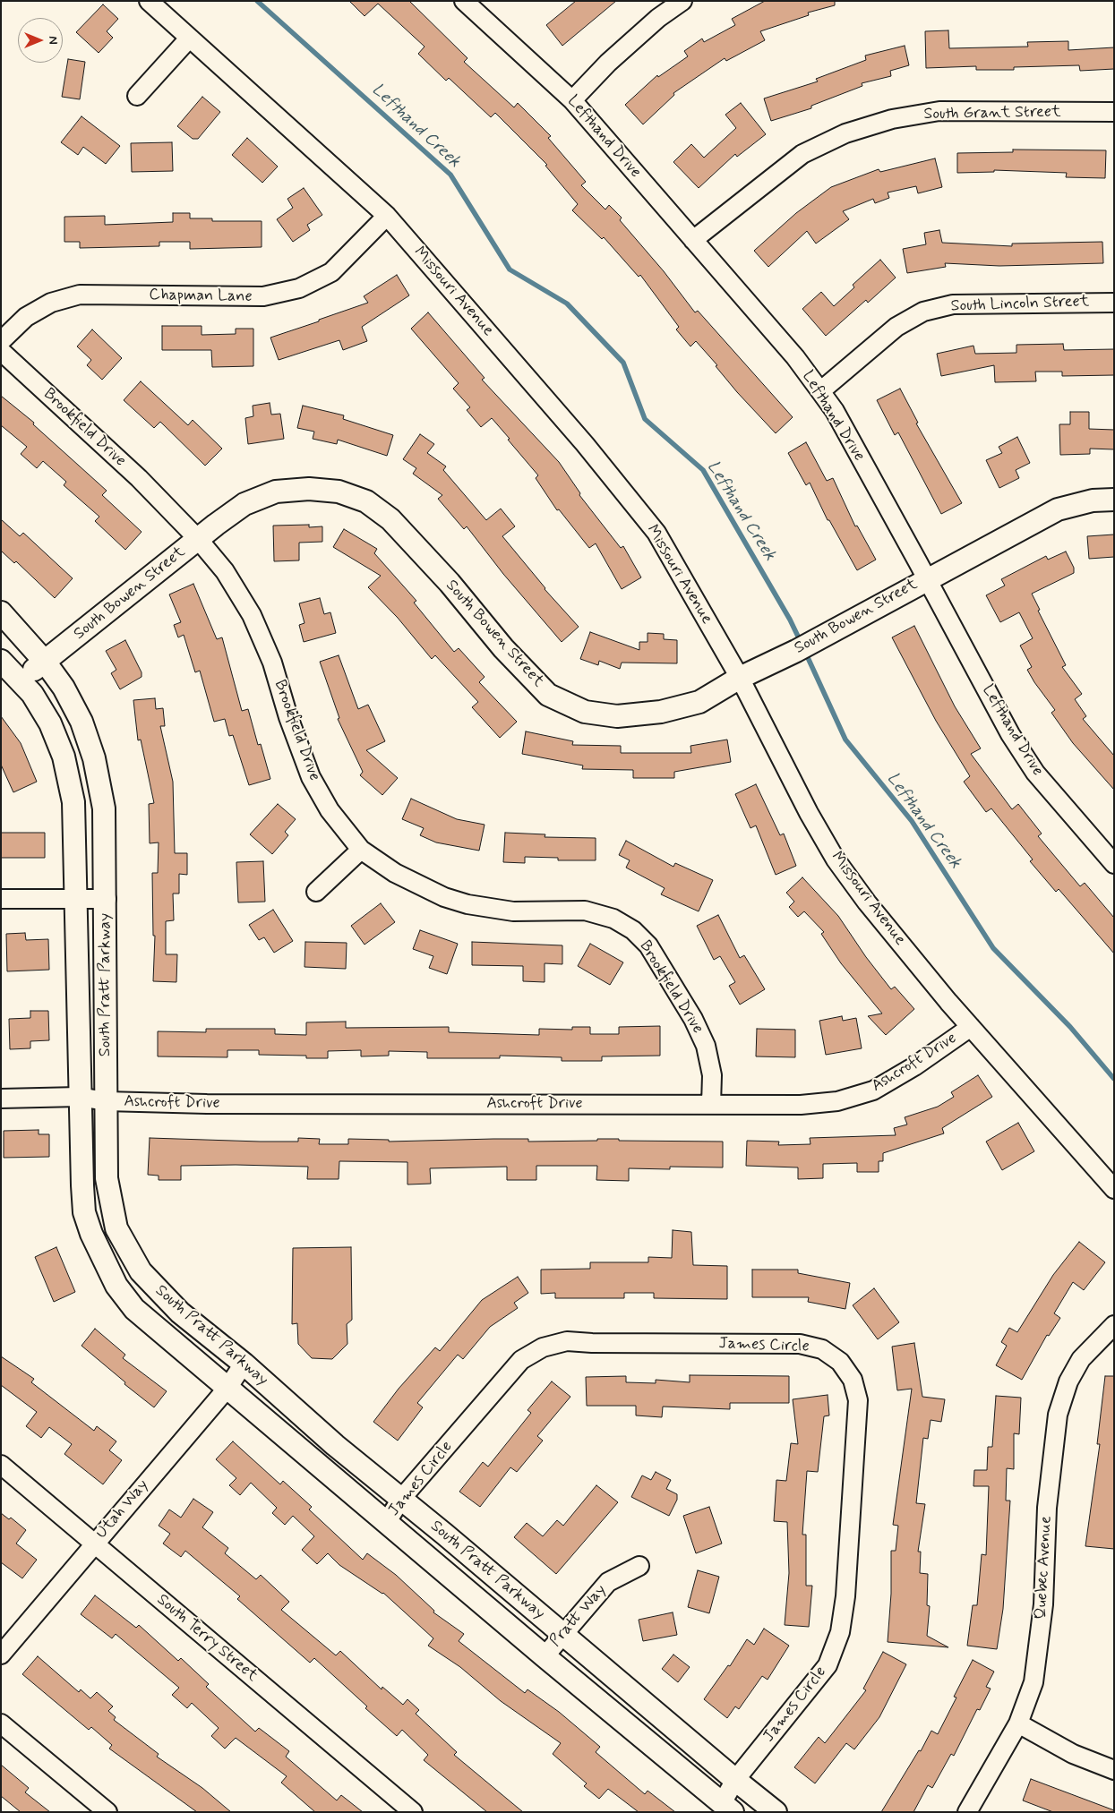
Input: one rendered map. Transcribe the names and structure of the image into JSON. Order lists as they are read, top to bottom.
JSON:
{
  "streets": {
    "street": [
      "South Grant Street",
      "Lefthand Drive",
      "Missouri Avenue",
      "Chapman Lane",
      "South Lincoln Street",
      "Brookfield Drive",
      "South Bowen Street",
      "South Pratt Parkway",
      "Ashcroft Drive",
      "James Circle",
      "Utah Way",
      "Quebec Avenue",
      "Pratt Way",
      "South Terry Street"
    ]
  },
  "crossings": [
    ["South Grant Street", "Lefthand Drive"],
    ["Lefthand Drive", "South Lincoln Street"],
    ["Lefthand Drive", "South Bowen Street"],
    ["Missouri Avenue", "Chapman Lane"],
    ["Missouri Avenue", "South Bowen Street"],
    ["Missouri Avenue", "Ashcroft Drive"],
    ["Brookfield Drive", "South Bowen Street"],
    ["Brookfield Drive", "Ashcroft Drive"],
    ["South Bowen Street", "South Pratt Parkway"],
    ["South Pratt Parkway", "Ashcroft Drive"],
    ["South Pratt Parkway", "James Circle"],
    ["South Pratt Parkway", "Utah Way"],
    ["South Pratt Parkway", "Pratt Way"],
    ["Utah Way", "South Terry Street"]
  ],
  "water": ["Lefthand Creek"],
  "north": "right"
}
